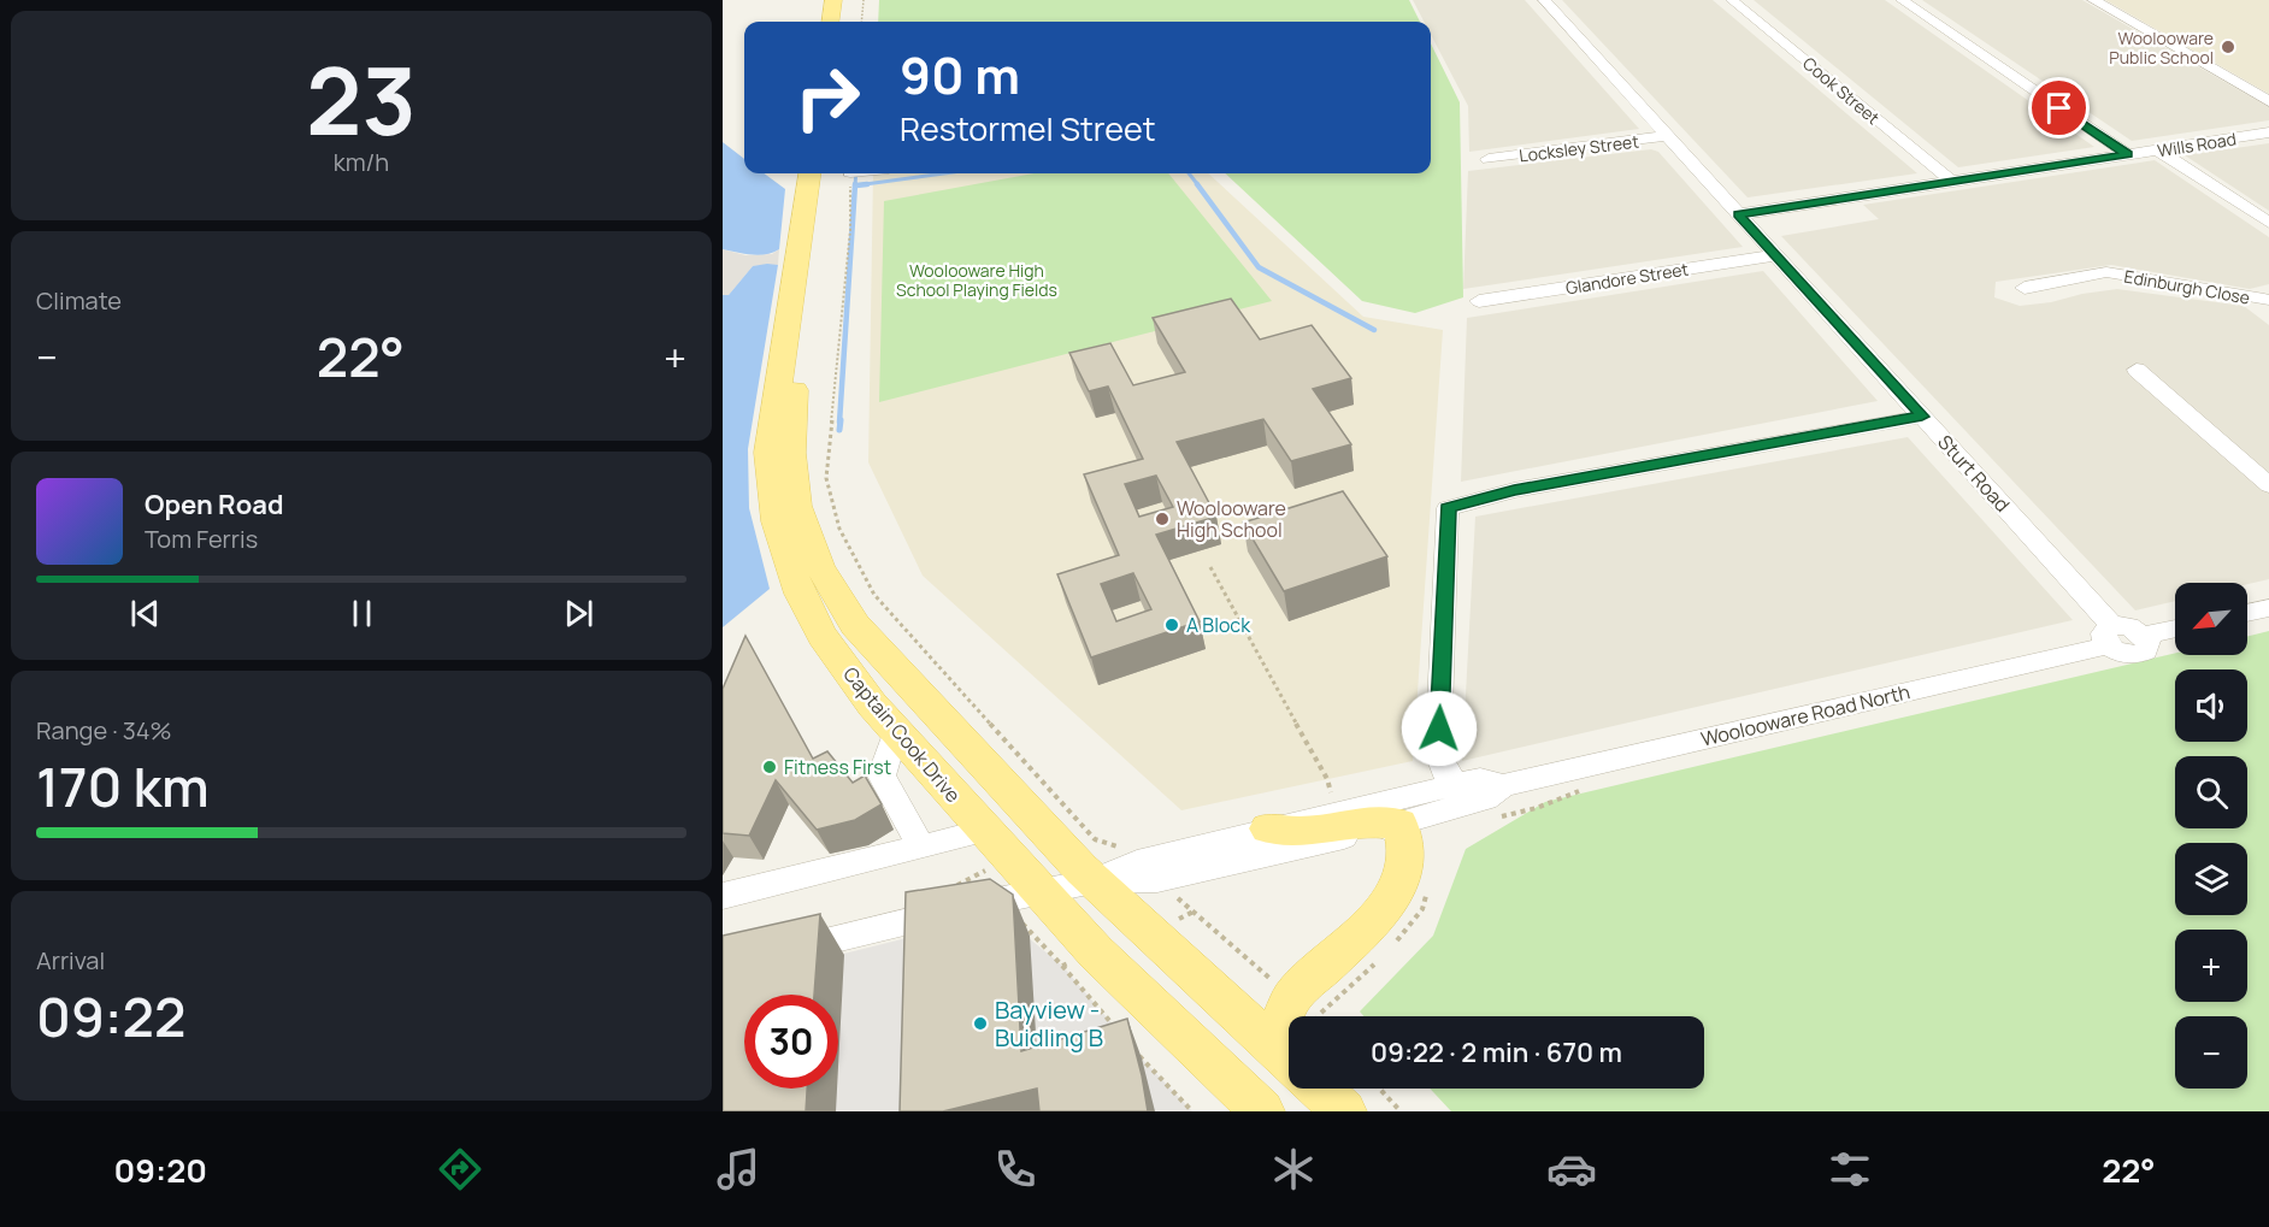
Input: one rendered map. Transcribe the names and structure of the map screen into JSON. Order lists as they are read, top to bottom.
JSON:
{
  "streets": {
    "main road": ["Captain Cook Drive"],
    "street": [
      "Cook Street",
      "Wills Road",
      "Locksley Street",
      "Glandore Street",
      "Edinburgh Close",
      "Sturt Road",
      "Woolooware Road North"
    ]
  },
  "crossings": [
    ["Cook Street", "Wills Road"],
    ["Wills Road", "Sturt Road"],
    ["Locksley Street", "Sturt Road"],
    ["Glandore Street", "Sturt Road"],
    ["Sturt Road", "Woolooware Road North"],
    ["Woolooware Road North", "Captain Cook Drive"]
  ],
  "parks": ["Woolooware High School Playing Fields"],
  "places": [
    "Woolooware Public School",
    "Woolooware High School",
    "A Block",
    "Fitness First",
    "Bayview - Buidling B"
  ],
  "north": "bottom left",
  "page": {
    "tile": [
      ["23", "km/h"],
      "Climate",
      ["Range · 34%", "170 km"],
      ["Arrival", "09:22"]
    ],
    "turn": ["90 m", "Restormel Street"],
    "heat": ["−", "22°", "+"],
    "song": ["Open Road", "Tom Ferris"],
    "map_buttons": ["+", "−"],
    "limit": "30",
    "trip": "09:22 · 2 min · 670 m",
    "tabs": ["09:20", "22°"]
  }
}
